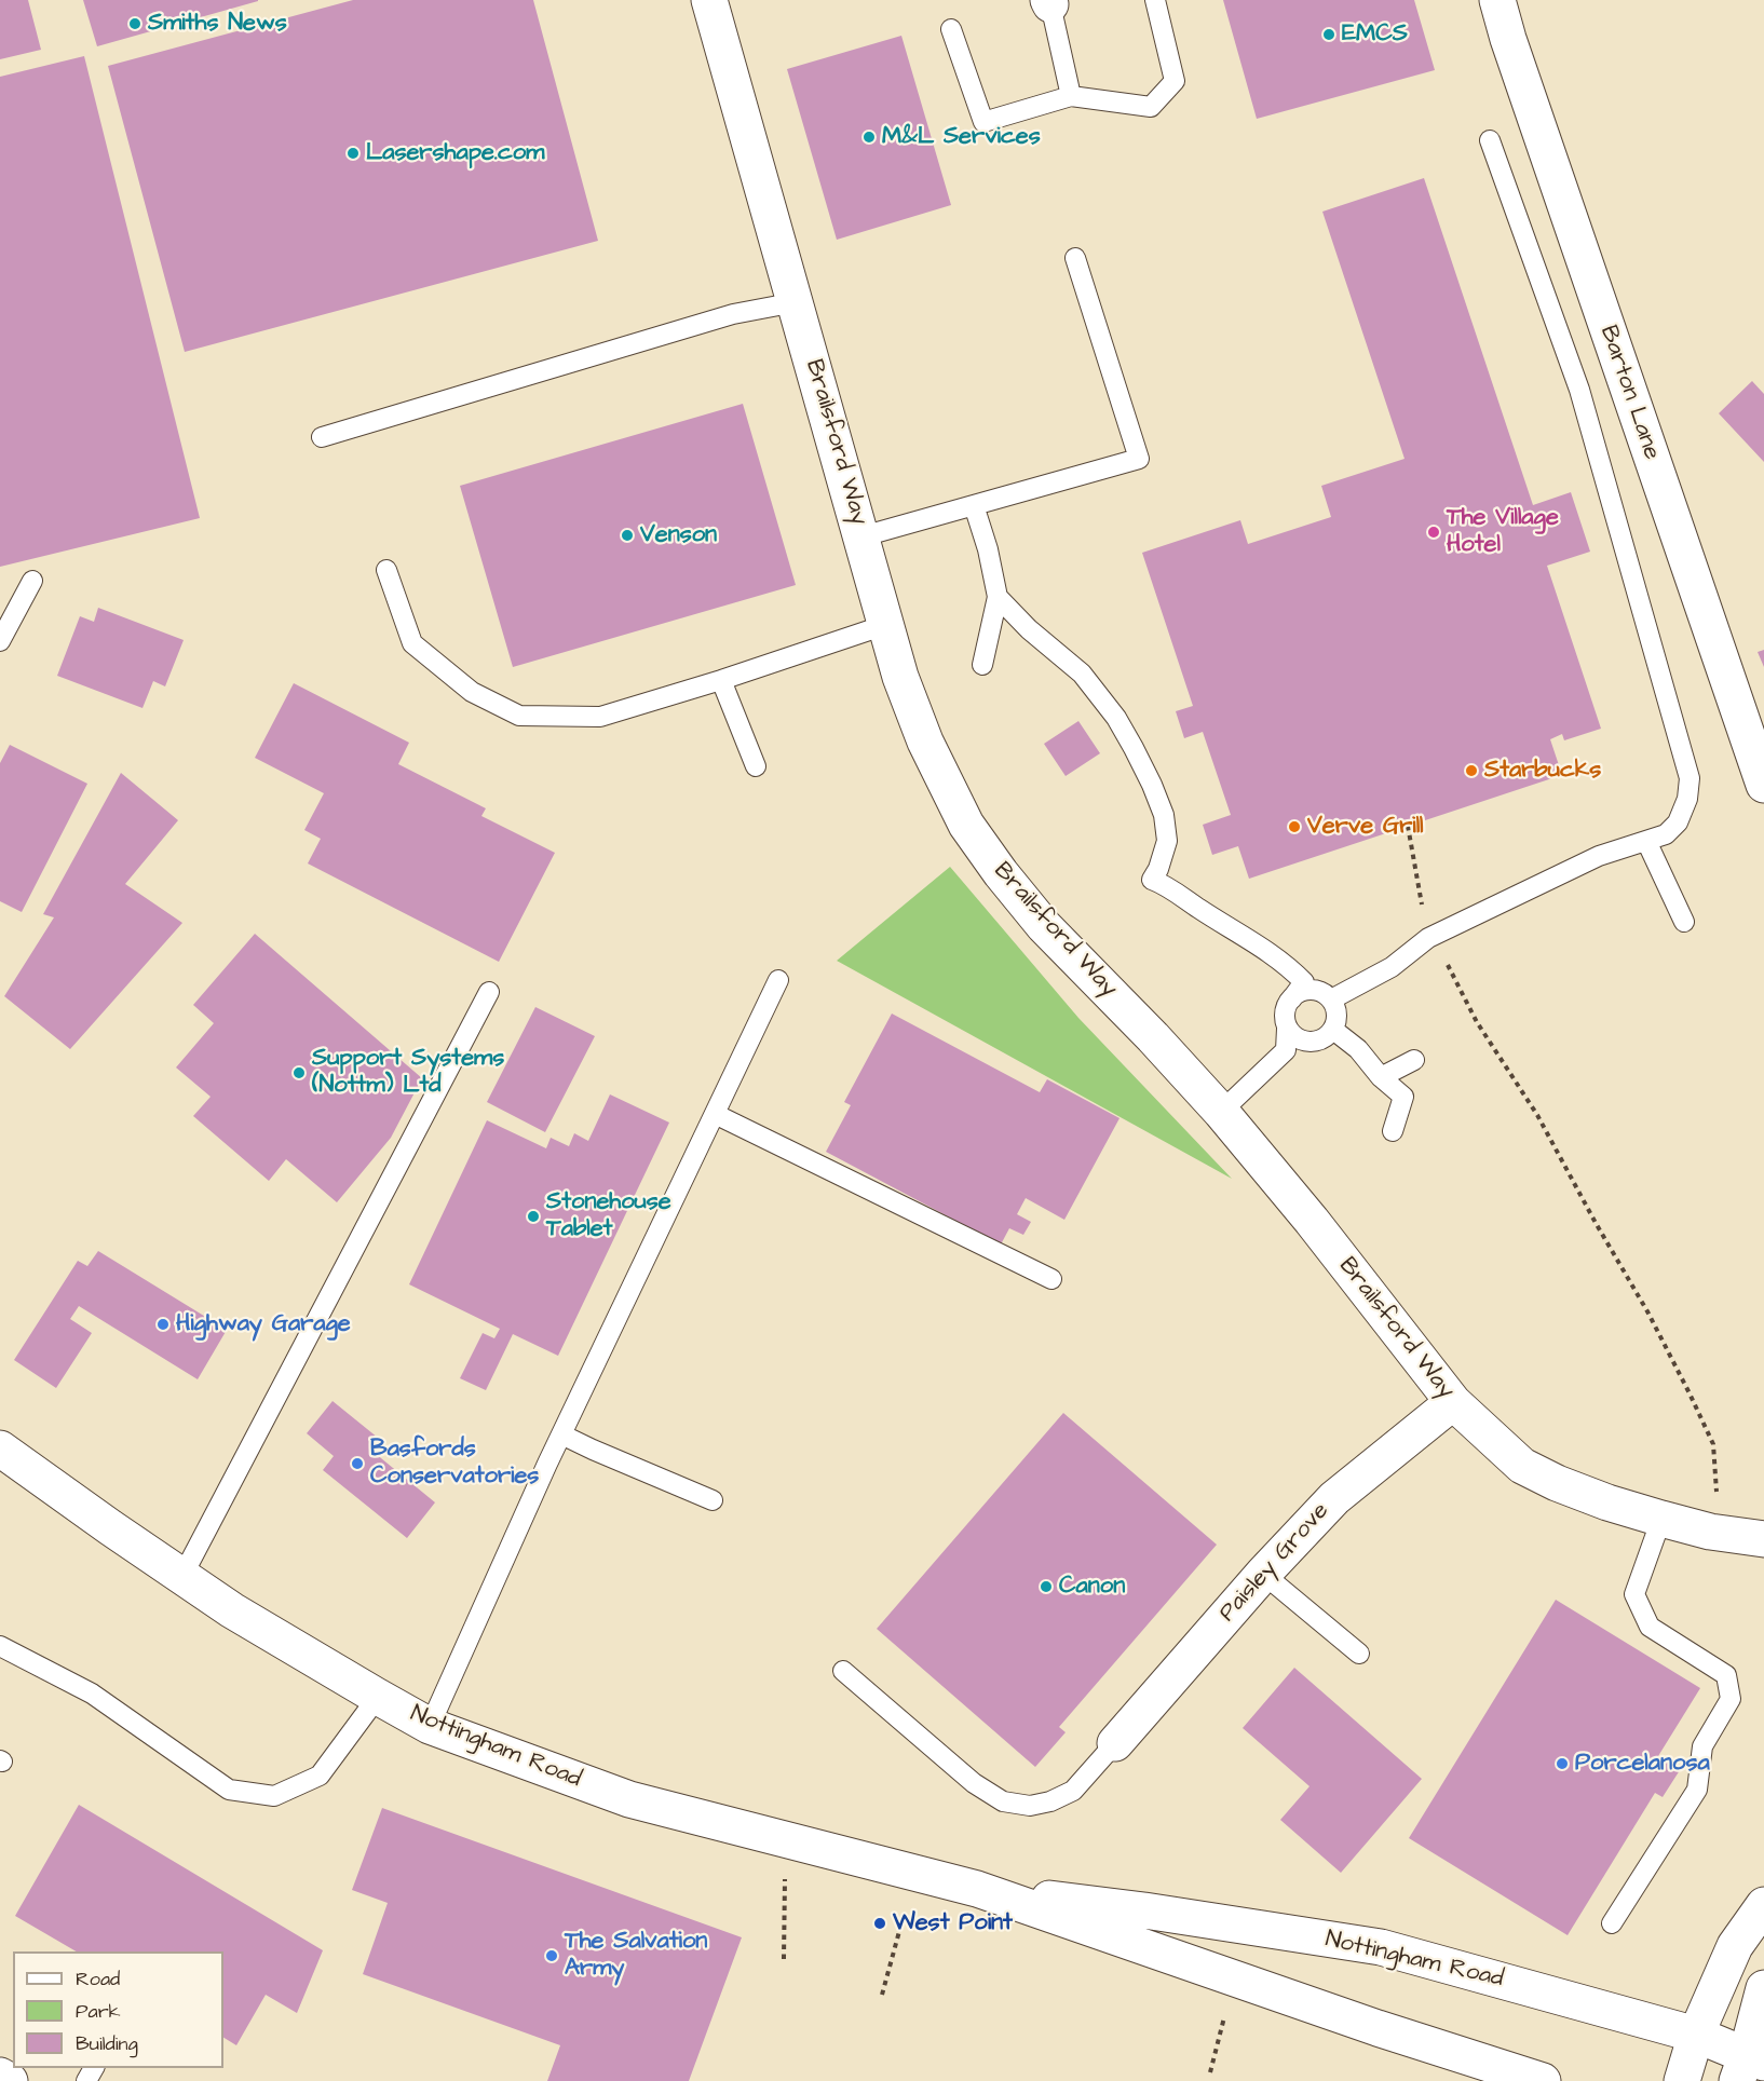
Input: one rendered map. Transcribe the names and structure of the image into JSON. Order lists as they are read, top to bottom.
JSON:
{
  "streets": {
    "street": [
      "Barton Lane",
      "Brailsford Way",
      "Paisley Grove",
      "Nottingham Road"
    ]
  },
  "crossings": [
    ["Brailsford Way", "Paisley Grove"]
  ],
  "places": [
    "Smiths News",
    "EMCS",
    "M&L Services",
    "Lasershape.com",
    "The Village Hotel",
    "Venson",
    "Starbucks",
    "Verve Grill",
    "Support Systems (Nottm) Ltd",
    "Stonehouse Tablet",
    "Highway Garage",
    "Basfords Conservatories",
    "Canon",
    "Porcelanosa",
    "West Point",
    "The Salvation Army"
  ],
  "legend": ["Road", "Park", "Building"]
}
